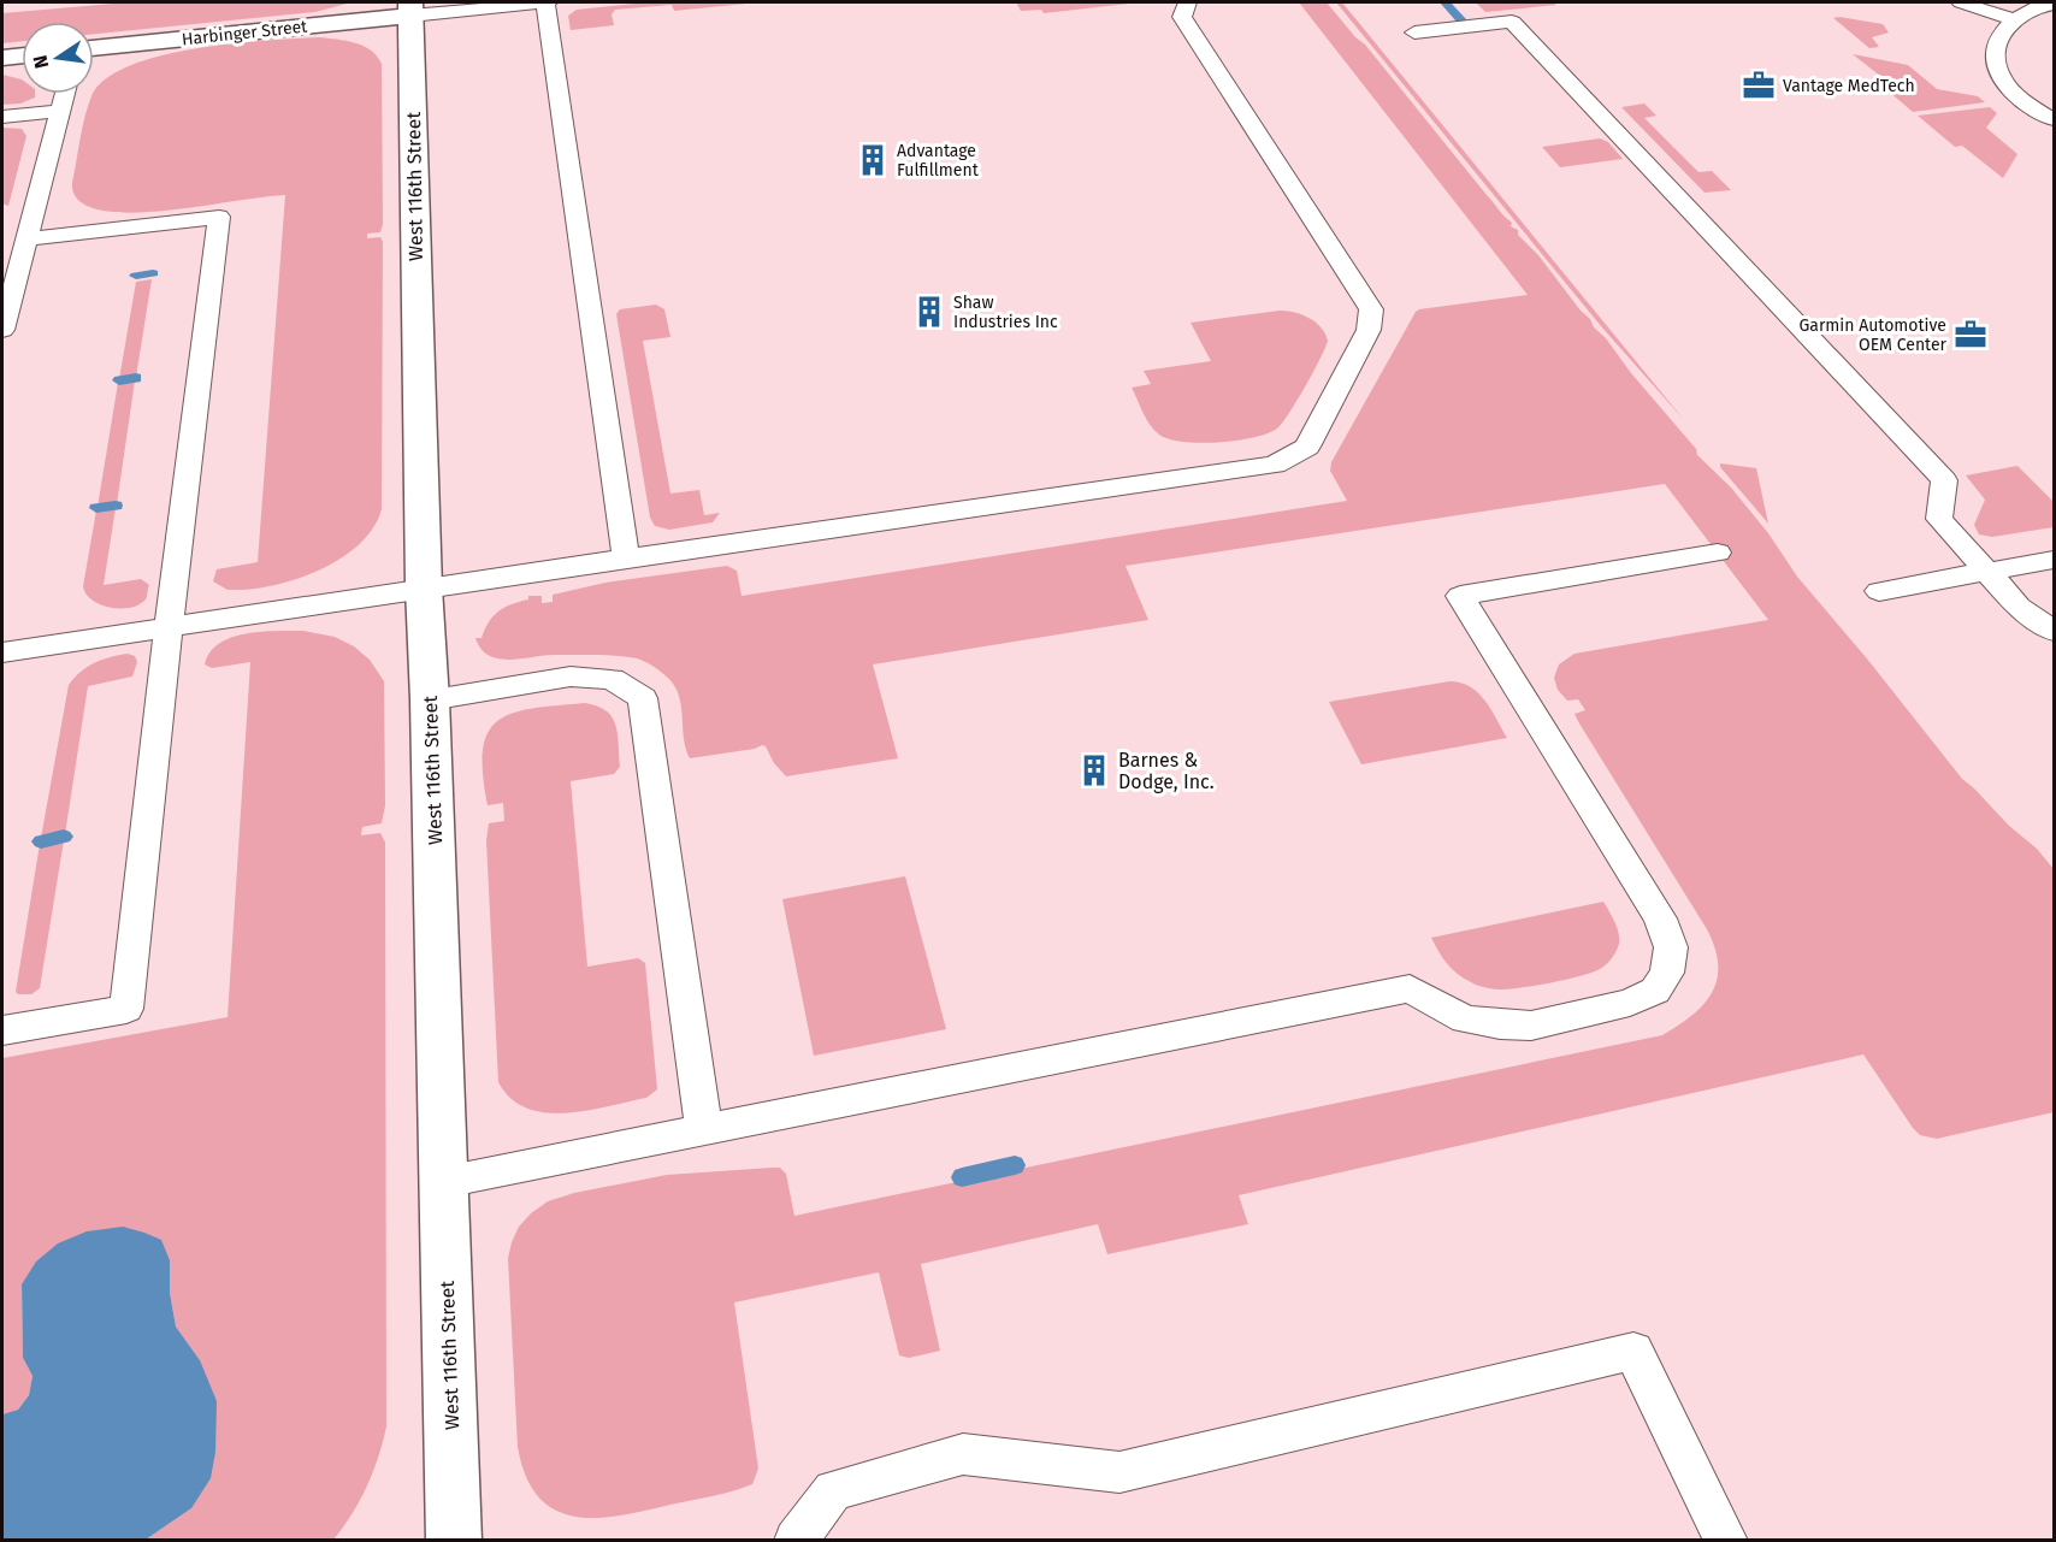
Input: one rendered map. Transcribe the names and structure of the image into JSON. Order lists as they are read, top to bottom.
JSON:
{
  "streets": {
    "street": ["Harbinger Street", "West 116th Street"]
  },
  "crossings": [
    ["Harbinger Street", "West 116th Street"]
  ],
  "places": {
    "office": ["Vantage MedTech", "Garmin Automotive OEM Center"],
    "building": ["Advantage Fulfillment", "Shaw Industries Inc", "Barnes & Dodge, Inc."]
  },
  "north": "left"
}
